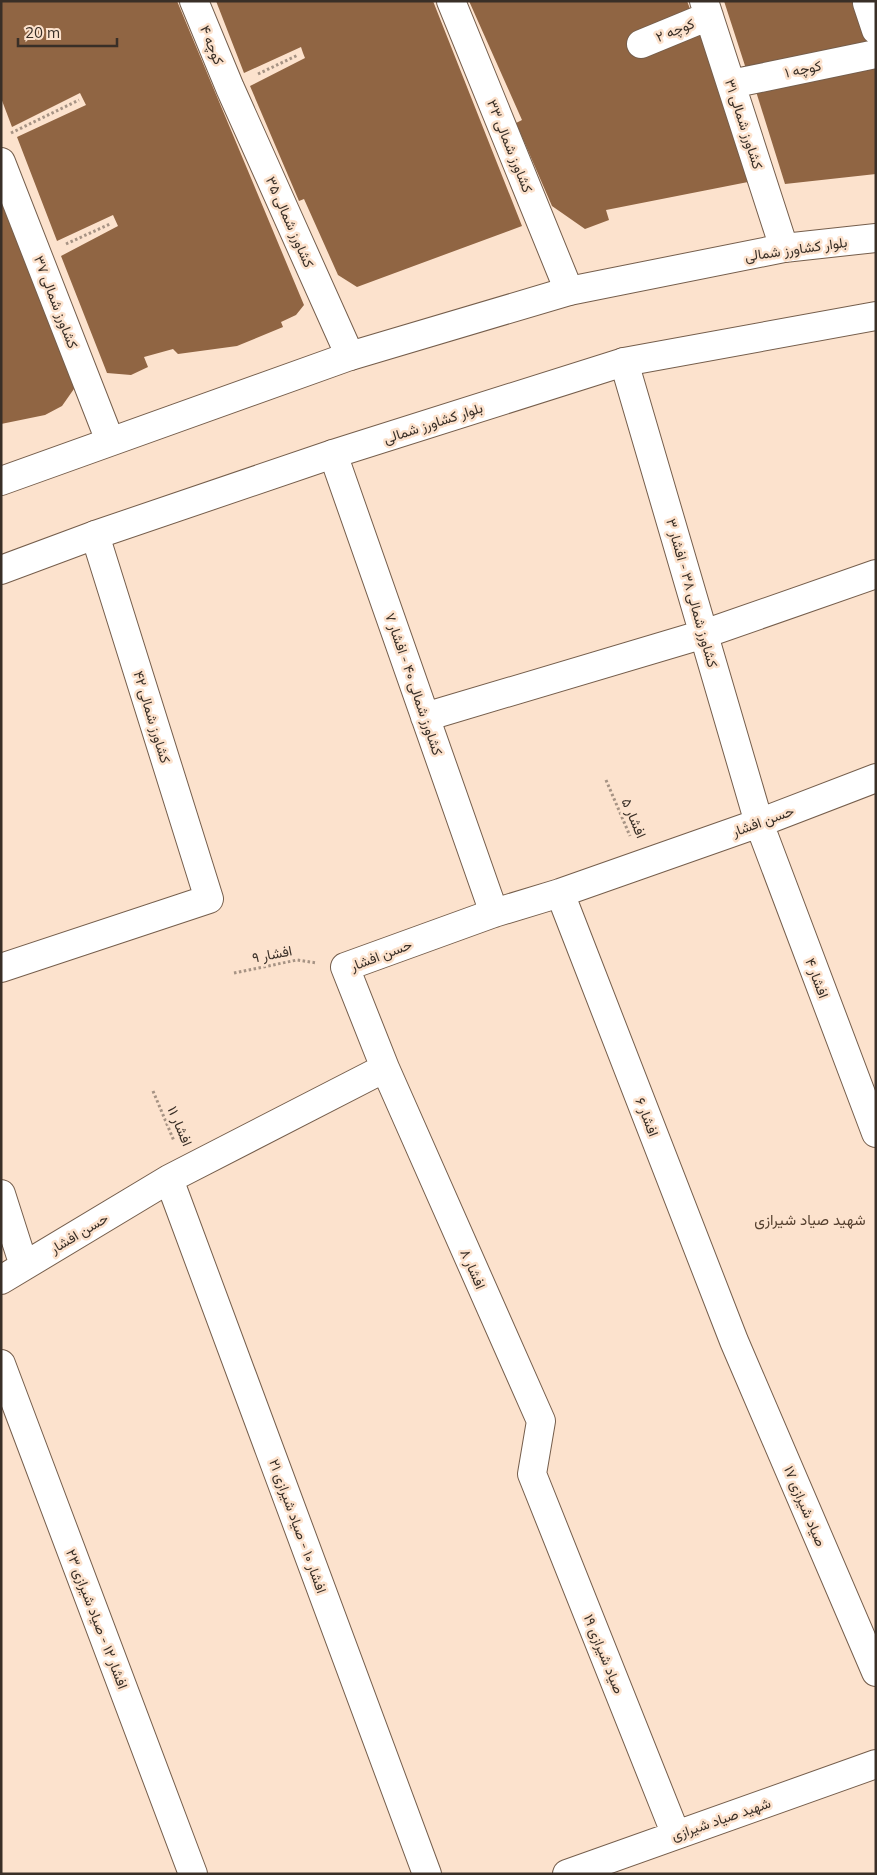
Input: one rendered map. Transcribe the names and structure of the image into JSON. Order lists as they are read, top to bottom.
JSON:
{
  "streets": {
    "street": [
      "کوچه ۲",
      "کوچه ۴",
      "کوچه ۱",
      "کشاورز شمالی ۳۱",
      "کشاورز شمالی ۳۳",
      "کشاورز شمالی ۳۵",
      "بلوار کشاورز شمالی",
      "کشاورز شمالی ۳۷",
      "کشاورز شمالی ۳۸ - افشار ۳",
      "کشاورز شمالی ۴۰ - افشار ۷",
      "کشاورز شمالی ۴۲",
      "حسن افشار",
      "افشار ۴",
      "افشار ۶",
      "افشار ۸",
      "صیاد شیرازی ۱۷",
      "افشار ۱۰ - صیاد شیرازی ۲۱",
      "افشار ۱۲ - صیاد شیرازی ۲۳",
      "صیاد شیرازی ۱۹",
      "شهید صیاد شیرازی"
    ],
    "path": ["افشار ۵", "افشار ۹", "افشار ۱۱"]
  },
  "crossings": [
    ["کوچه ۲", "کشاورز شمالی ۳۱"],
    ["کوچه ۴", "کشاورز شمالی ۳۵"],
    ["کوچه ۱", "کشاورز شمالی ۳۱"],
    ["کشاورز شمالی ۳۱", "بلوار کشاورز شمالی"],
    ["کشاورز شمالی ۳۳", "بلوار کشاورز شمالی"],
    ["کشاورز شمالی ۳۵", "بلوار کشاورز شمالی"],
    ["بلوار کشاورز شمالی", "کشاورز شمالی ۳۷"],
    ["بلوار کشاورز شمالی", "کشاورز شمالی ۳۸ - افشار ۳"],
    ["بلوار کشاورز شمالی", "کشاورز شمالی ۴۰ - افشار ۷"],
    ["بلوار کشاورز شمالی", "کشاورز شمالی ۴۲"],
    ["کشاورز شمالی ۳۸ - افشار ۳", "حسن افشار"],
    ["کشاورز شمالی ۳۸ - افشار ۳", "افشار ۴"],
    ["کشاورز شمالی ۴۰ - افشار ۷", "حسن افشار"],
    ["افشار ۵", "حسن افشار"],
    ["حسن افشار", "افشار ۹"],
    ["حسن افشار", "افشار ۴"],
    ["حسن افشار", "افشار ۶"],
    ["حسن افشار", "افشار ۱۱"],
    ["حسن افشار", "افشار ۸"],
    ["حسن افشار", "افشار ۱۰ - صیاد شیرازی ۲۱"],
    ["افشار ۶", "صیاد شیرازی ۱۷"],
    ["افشار ۱۱", "افشار ۱۰ - صیاد شیرازی ۲۱"],
    ["افشار ۸", "صیاد شیرازی ۱۹"],
    ["صیاد شیرازی ۱۹", "شهید صیاد شیرازی"]
  ],
  "districts": ["شهید صیاد شیرازی"],
  "scale_bar": "20 m"
}
